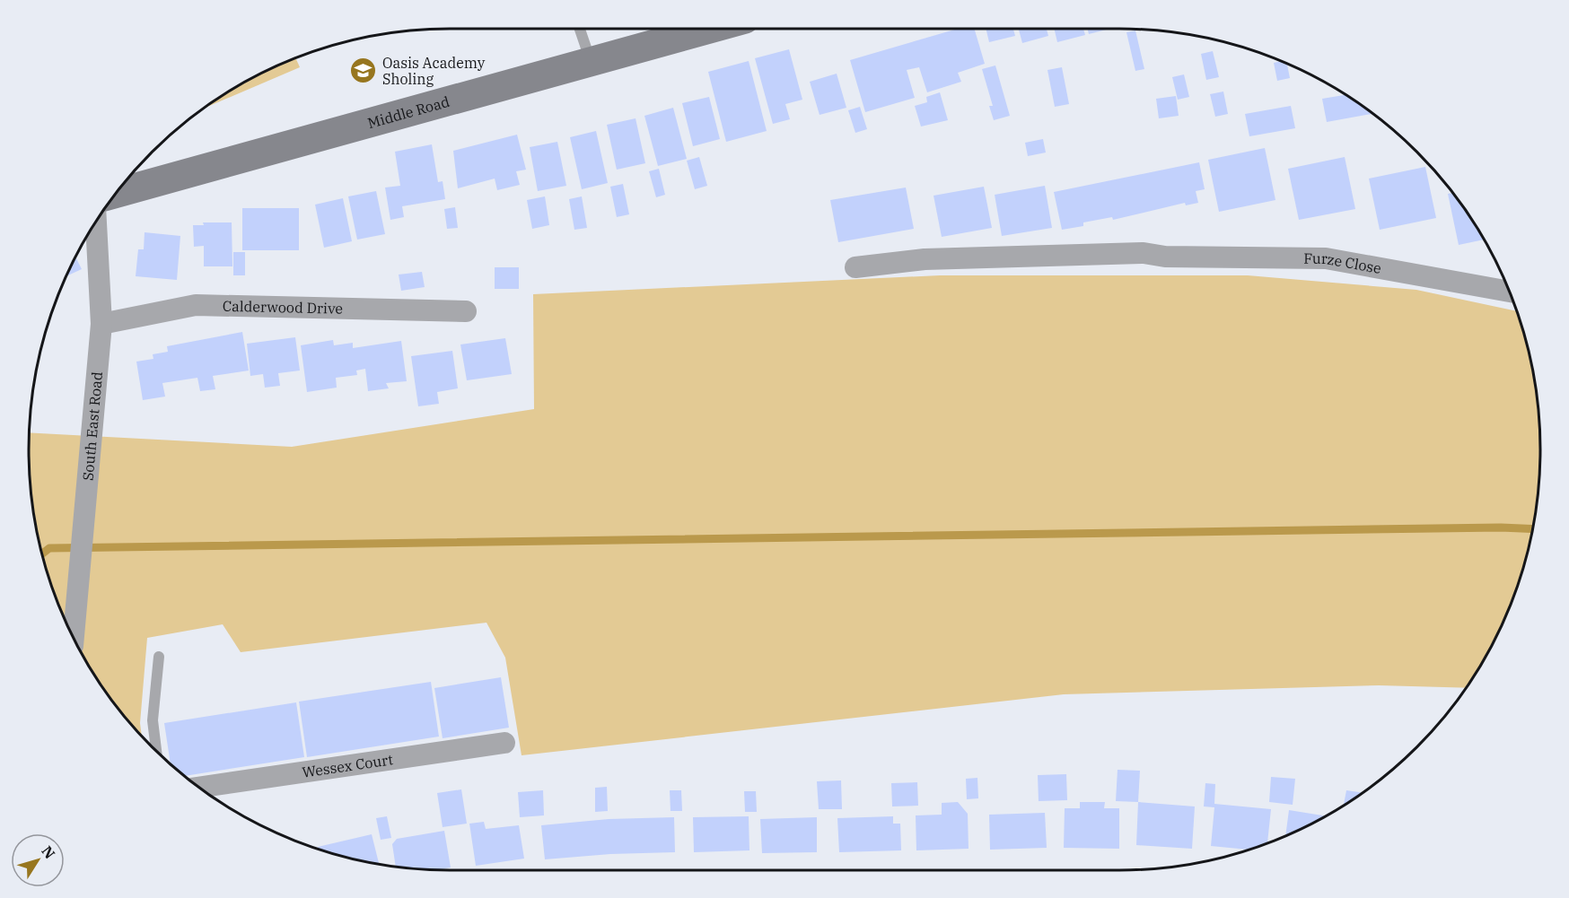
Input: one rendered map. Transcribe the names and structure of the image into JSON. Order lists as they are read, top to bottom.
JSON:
{
  "streets": {
    "street": [
      "Middle Road",
      "Furze Close",
      "Calderwood Drive",
      "South East Road",
      "Wessex Court"
    ]
  },
  "crossings": [
    ["Calderwood Drive", "South East Road"]
  ],
  "places": {
    "school or university": ["Oasis Academy Sholing"]
  },
  "north": "top right"
}
